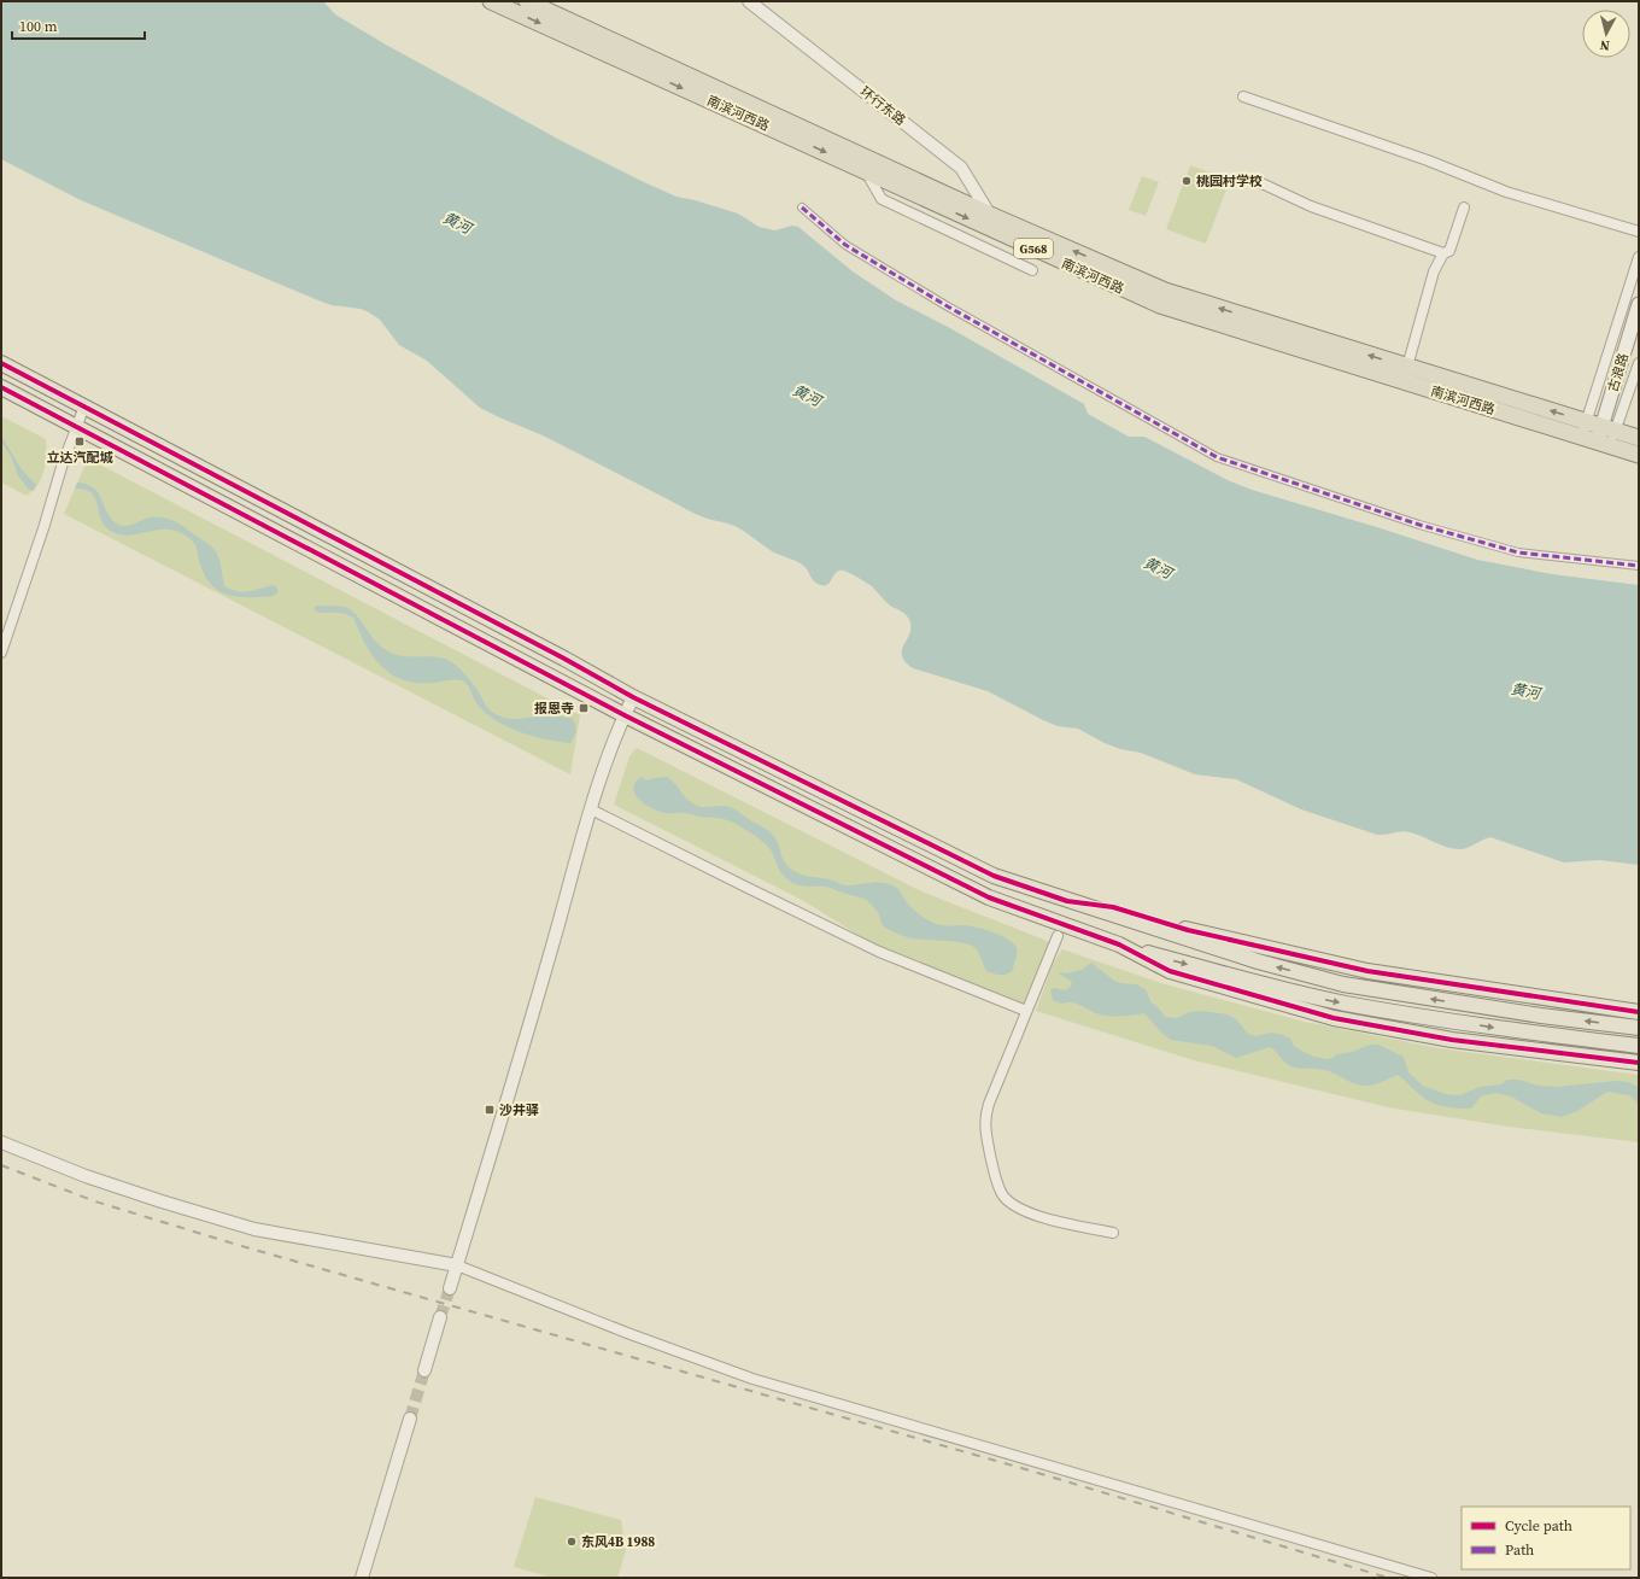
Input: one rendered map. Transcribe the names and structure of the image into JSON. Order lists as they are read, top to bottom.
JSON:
{
  "streets": {
    "highway": ["南滨河西路", "G568"],
    "main road": ["古浪路"],
    "street": ["环行东路"]
  },
  "crossings": [
    ["环行东路", "南滨河西路"],
    ["南滨河西路", "古浪路"]
  ],
  "water": ["黄河"],
  "places": {
    "other": ["桃园村学校", "东风4B 1988"],
    "transit": ["立达汽配城", "报恩寺", "沙井驿"]
  },
  "legend": ["Cycle path", "Path"],
  "scale_bar": "100 m",
  "north": "bottom"
}
